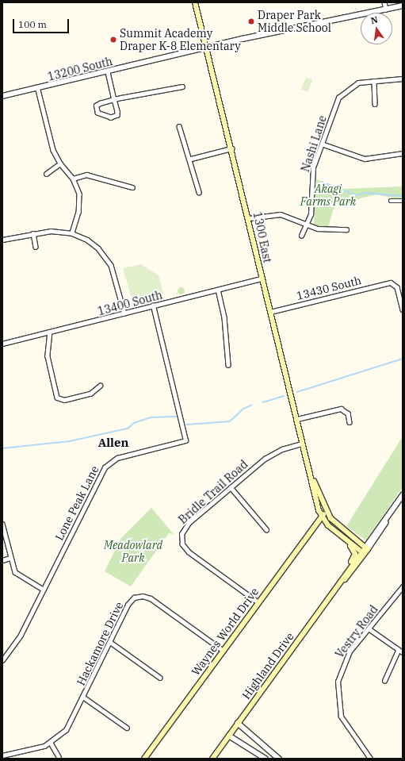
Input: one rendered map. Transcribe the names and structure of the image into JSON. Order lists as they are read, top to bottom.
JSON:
{
  "streets": {
    "main road": ["1300 East", "Waynes World Drive", "Highland Drive"],
    "street": [
      "13200 South",
      "Nashi Lane",
      "13430 South",
      "13400 South",
      "Bridle Trail Road",
      "Lone Peak Lane",
      "Vestry Road",
      "Hackamore Drive"
    ]
  },
  "crossings": [
    ["13200 South", "1300 East"],
    ["1300 East", "13430 South"],
    ["1300 East", "13400 South"],
    ["1300 East", "Bridle Trail Road"],
    ["1300 East", "Waynes World Drive"],
    ["1300 East", "Highland Drive"],
    ["13400 South", "Lone Peak Lane"],
    ["Bridle Trail Road", "Waynes World Drive"],
    ["Waynes World Drive", "Hackamore Drive"]
  ],
  "districts": ["Allen"],
  "parks": ["Akagi Farms Park", "Meadowlard Park"],
  "places": ["Draper Park Middle School", "Summit Academy Draper K-8 Elementary"],
  "scale_bar": "100 m",
  "north": "top"
}
